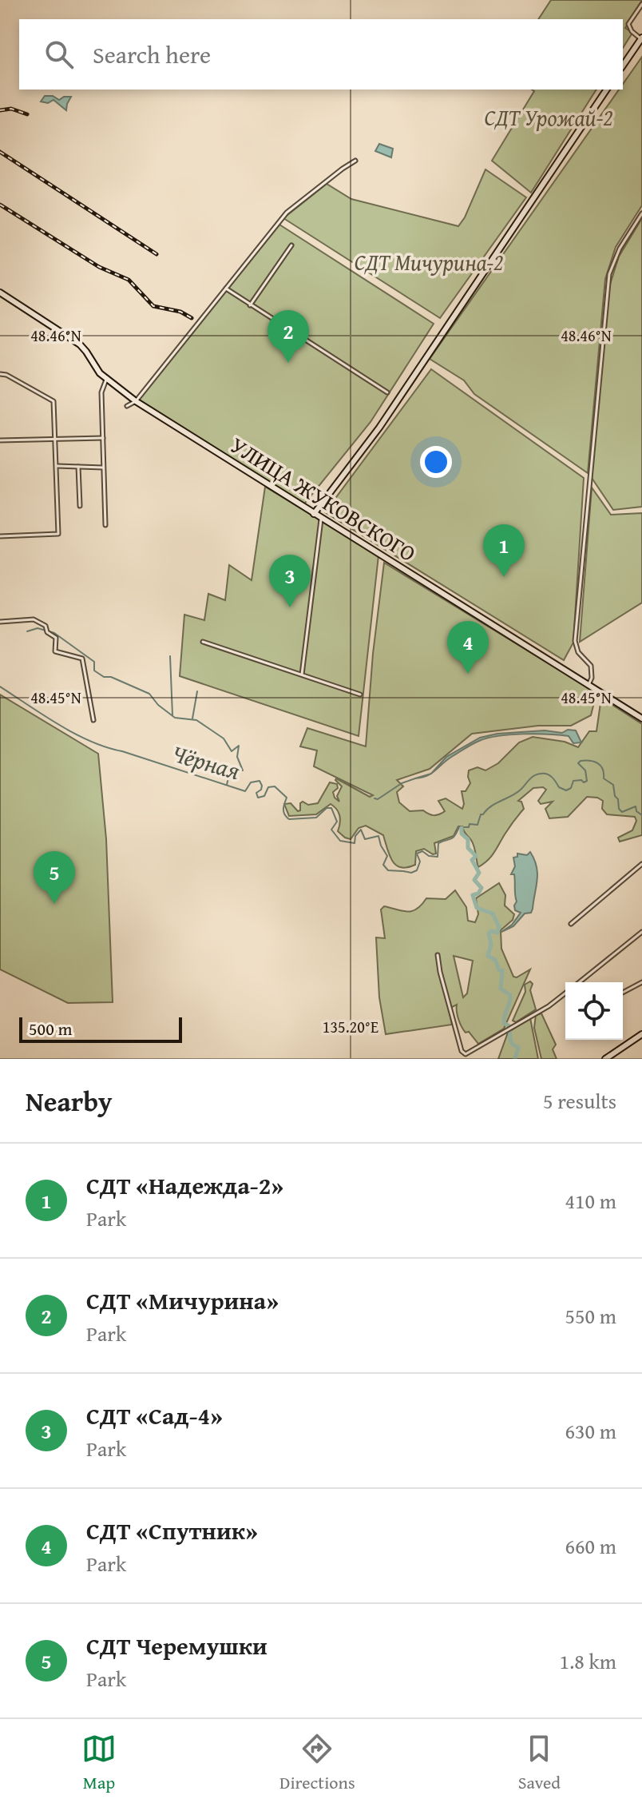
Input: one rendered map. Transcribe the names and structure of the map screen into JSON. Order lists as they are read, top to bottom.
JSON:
{
  "streets": {
    "main road": ["УЛИЦА ЖУКОВСКОГО"]
  },
  "water": ["Чёрная"],
  "parks": ["СДТ Урожай-2", "СДТ Мичурина-2"],
  "scale_bar": "500 m",
  "page": {
    "search": "Search here",
    "pins": [
      "2",
      "1",
      "3",
      "4",
      "5"
    ],
    "scale": "500 m",
    "heading": ["Nearby", "5 results"],
    "list": [
      {
        "mark": "1",
        "name": "СДТ «Надежда-2»",
        "note": "Park",
        "value": "410 m"
      },
      {
        "mark": "2",
        "name": "СДТ «Мичурина»",
        "note": "Park",
        "value": "550 m"
      },
      {
        "mark": "3",
        "name": "СДТ «Сад-4»",
        "note": "Park",
        "value": "630 m"
      },
      {
        "mark": "4",
        "name": "СДТ «Спутник»",
        "note": "Park",
        "value": "660 m"
      },
      {
        "mark": "5",
        "name": "СДТ Черемушки",
        "note": "Park",
        "value": "1.8 km"
      }
    ],
    "nav": ["Map", "Directions", "Saved"]
  },
  "coordinates": ["48.46°N", "48.45°N", "135.20°E"]
}
